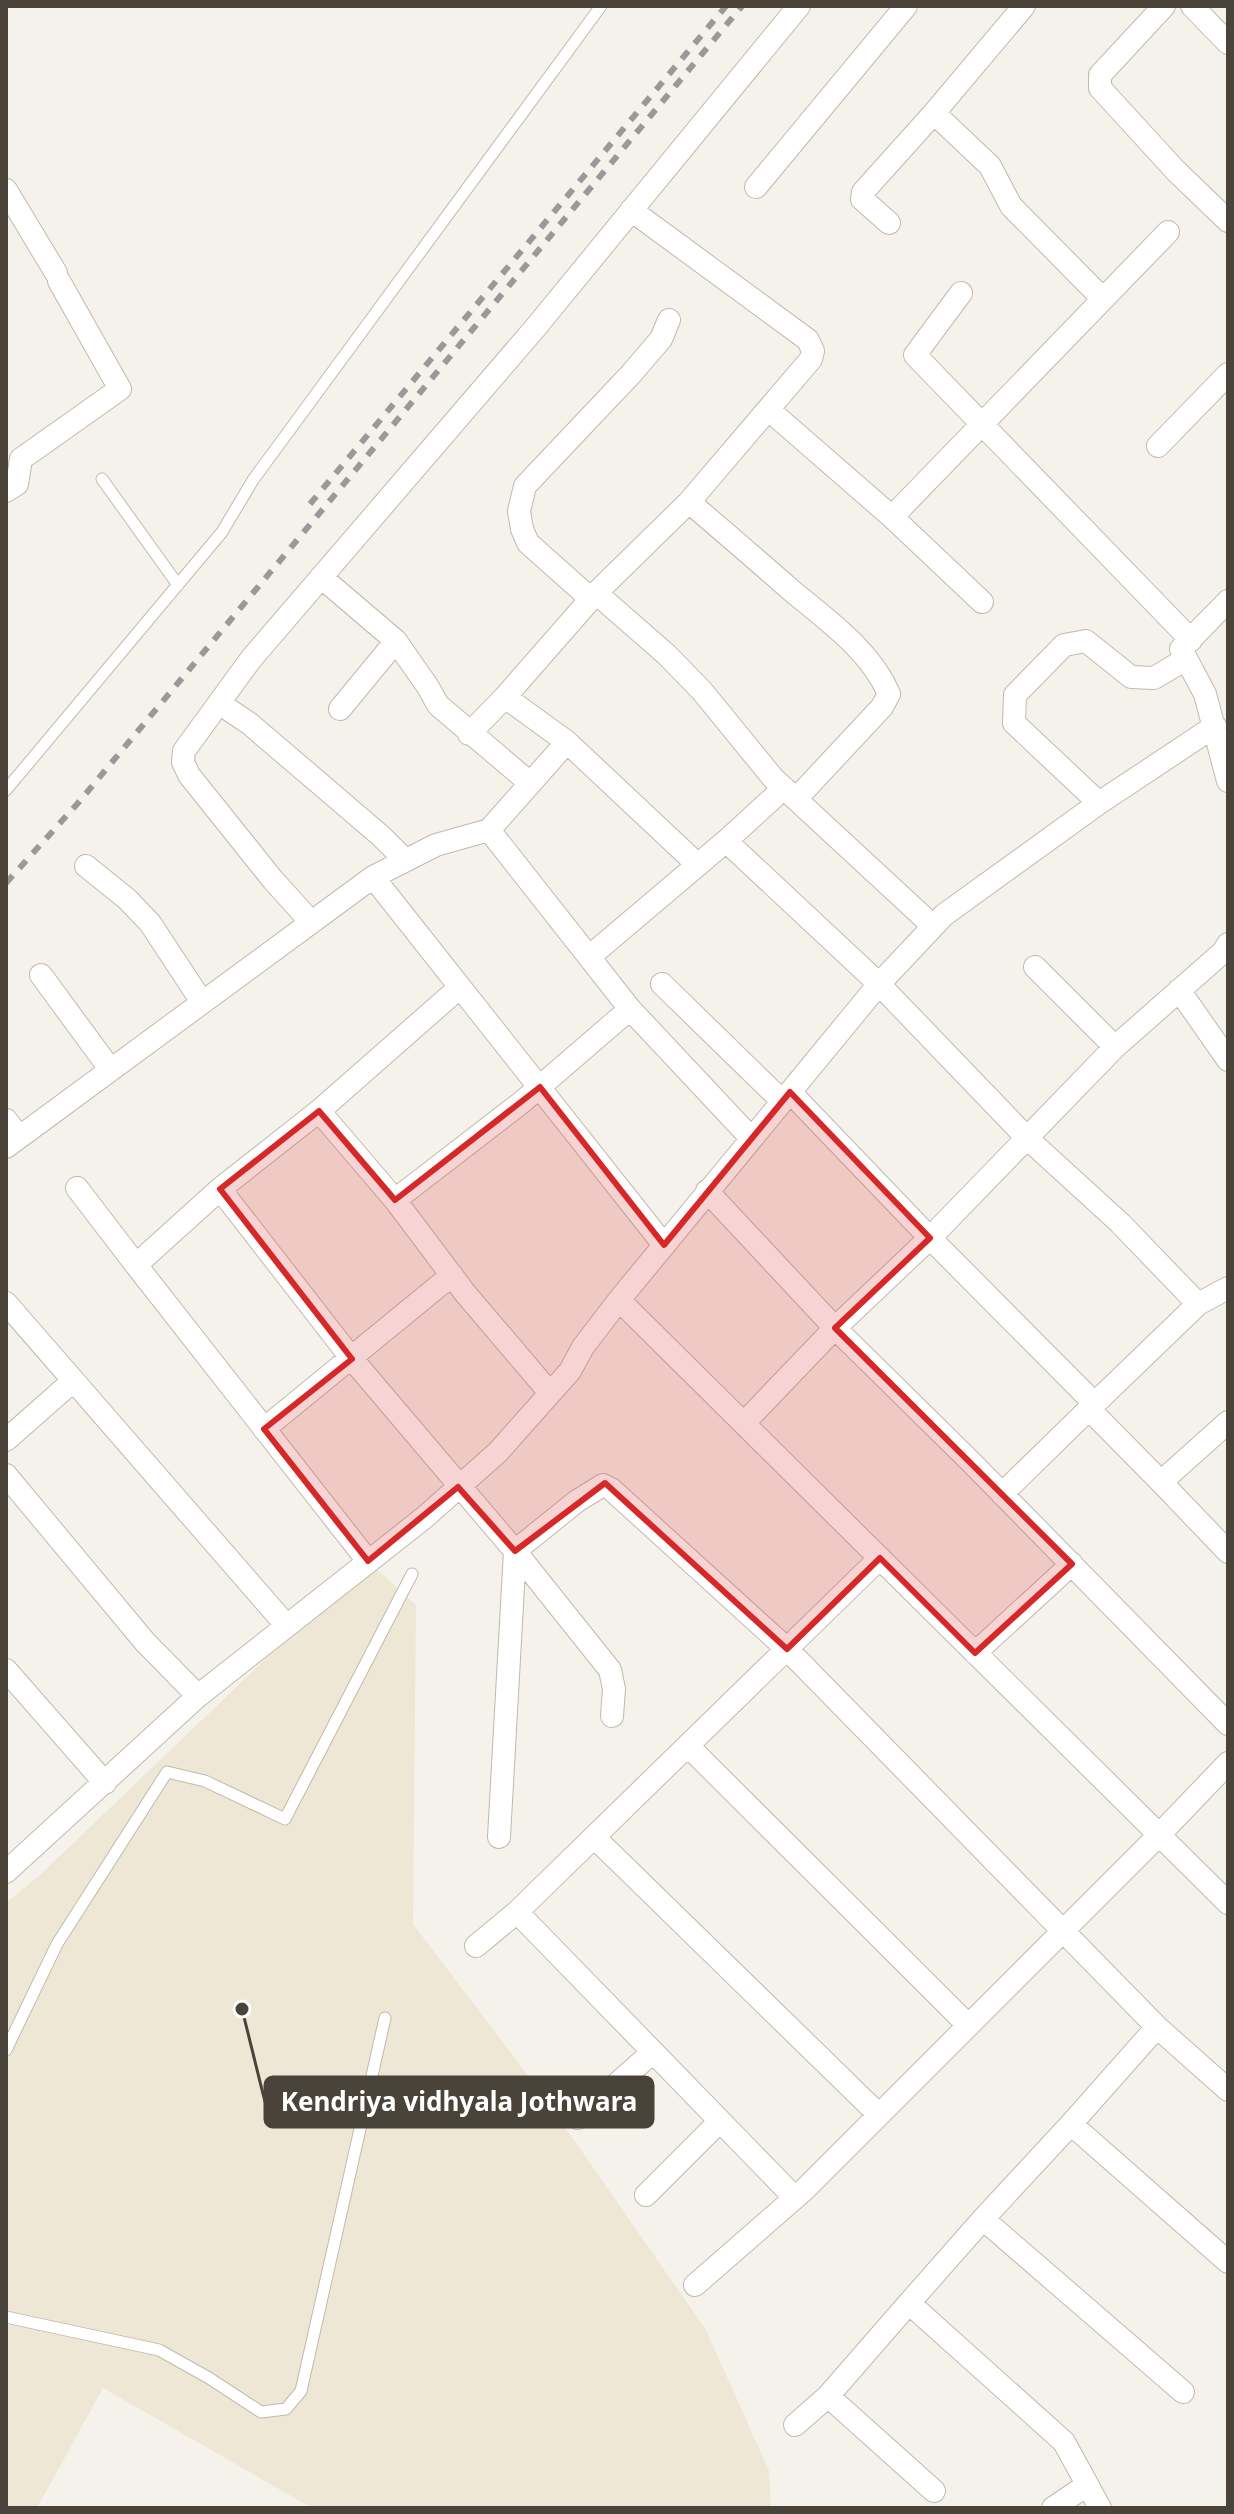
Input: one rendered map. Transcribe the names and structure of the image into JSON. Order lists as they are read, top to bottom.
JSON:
{
  "places": ["Kendriya vidhyala Jothwara"]
}
